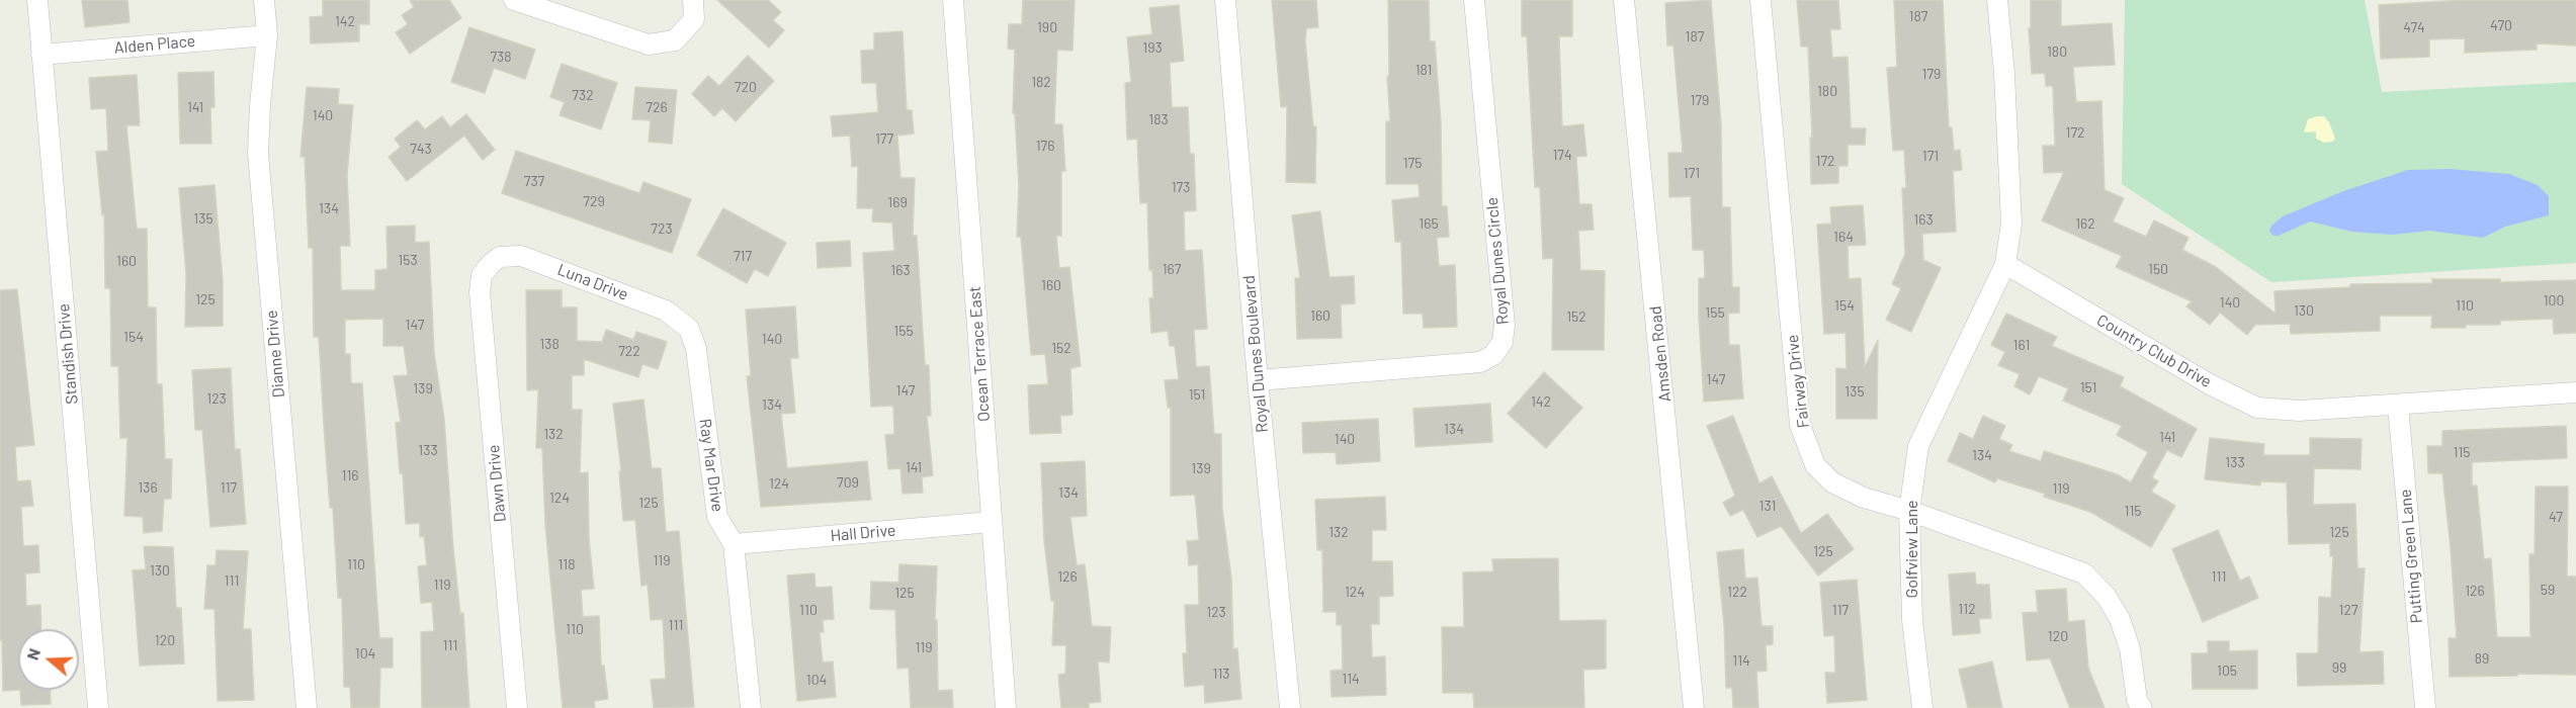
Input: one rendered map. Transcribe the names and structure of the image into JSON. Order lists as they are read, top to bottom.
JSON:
{
  "streets": {
    "street": [
      "Alden Place",
      "Royal Dunes Circle",
      "Luna Drive",
      "Country Club Drive",
      "Standish Drive",
      "Dianne Drive",
      "Ocean Terrace East",
      "Royal Dunes Boulevard",
      "Amsden Road",
      "Fairway Drive",
      "Ray Mar Drive",
      "Dawn Drive",
      "Hall Drive",
      "Golfview Lane",
      "Putting Green Lane"
    ]
  },
  "crossings": [
    ["Alden Place", "Standish Drive"],
    ["Alden Place", "Dianne Drive"],
    ["Royal Dunes Circle", "Royal Dunes Boulevard"],
    ["Luna Drive", "Ray Mar Drive"],
    ["Luna Drive", "Dawn Drive"],
    ["Country Club Drive", "Golfview Lane"],
    ["Country Club Drive", "Putting Green Lane"],
    ["Ocean Terrace East", "Hall Drive"],
    ["Fairway Drive", "Golfview Lane"],
    ["Ray Mar Drive", "Hall Drive"]
  ],
  "house_numbers": [
    "187",
    "142",
    "470",
    "190",
    "474",
    "187",
    "193",
    "180",
    "738",
    "181",
    "179",
    "182",
    "720",
    "180",
    "732",
    "179",
    "141",
    "726",
    "140",
    "183",
    "172",
    "177",
    "176",
    "743",
    "174",
    "171",
    "172",
    "175",
    "171",
    "737",
    "173",
    "729",
    "169",
    "134",
    "135",
    "163",
    "165",
    "162",
    "723",
    "164",
    "717",
    "153",
    "160",
    "167",
    "150",
    "163",
    "160",
    "125",
    "100",
    "140",
    "154",
    "110",
    "130",
    "155",
    "160",
    "152",
    "147",
    "155",
    "154",
    "140",
    "138",
    "161",
    "152",
    "722",
    "147",
    "151",
    "139",
    "147",
    "135",
    "151",
    "123",
    "142",
    "134",
    "134",
    "132",
    "141",
    "140",
    "133",
    "115",
    "134",
    "133",
    "141",
    "139",
    "116",
    "709",
    "124",
    "136",
    "117",
    "119",
    "134",
    "124",
    "125",
    "131",
    "115",
    "47",
    "132",
    "125",
    "125",
    "119",
    "110",
    "118",
    "130",
    "126",
    "111",
    "111",
    "119",
    "59",
    "126",
    "124",
    "122",
    "125",
    "112",
    "110",
    "117",
    "127",
    "123",
    "111",
    "110",
    "120",
    "120",
    "111",
    "119",
    "104",
    "89",
    "114",
    "99",
    "105",
    "113",
    "114",
    "104"
  ],
  "north": "left"
}
